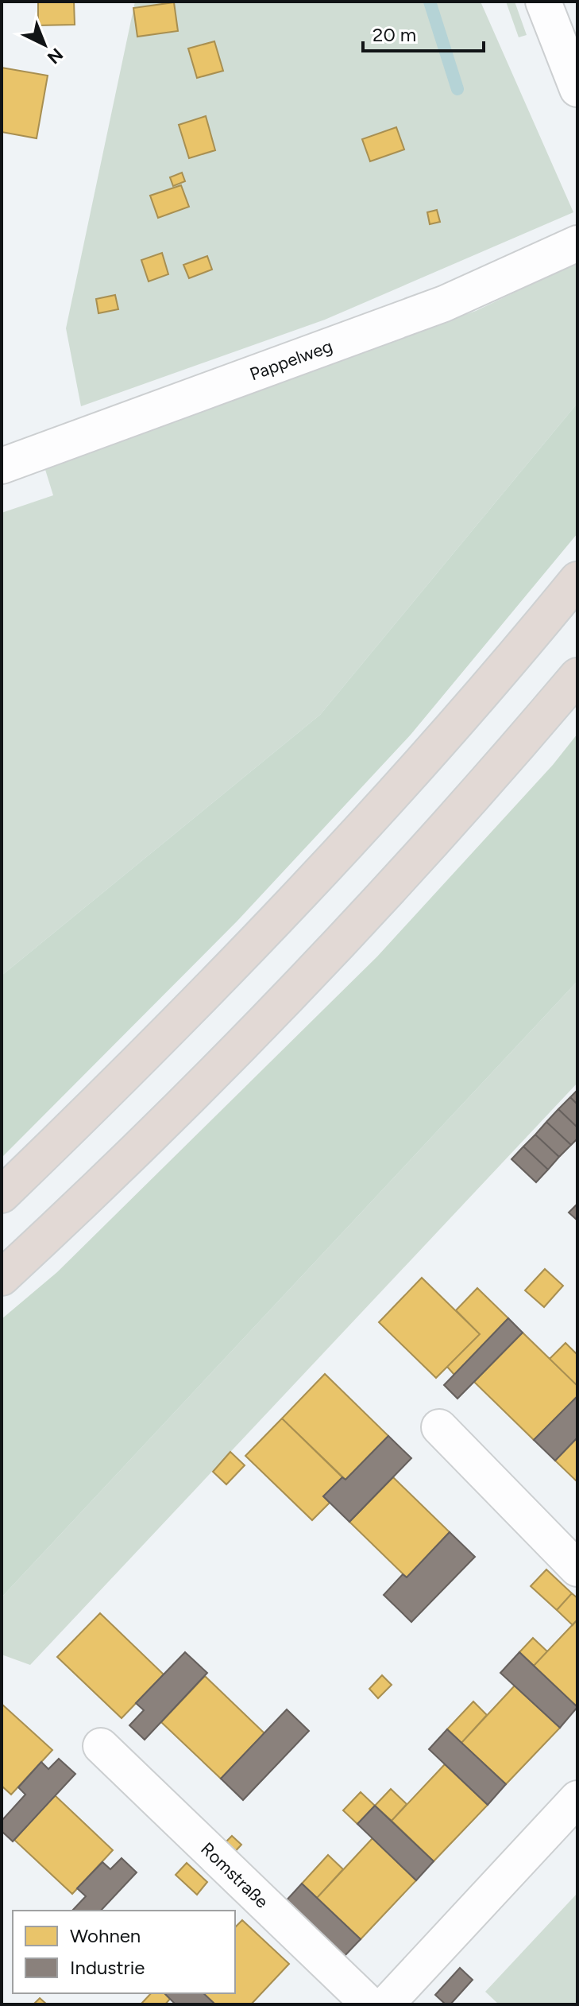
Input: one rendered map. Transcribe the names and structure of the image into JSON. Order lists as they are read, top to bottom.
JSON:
{
  "streets": {
    "street": ["Pappelweg", "Romstraße"]
  },
  "legend": ["Wohnen", "Industrie"],
  "scale_bar": "20 m",
  "north": "bottom right"
}
